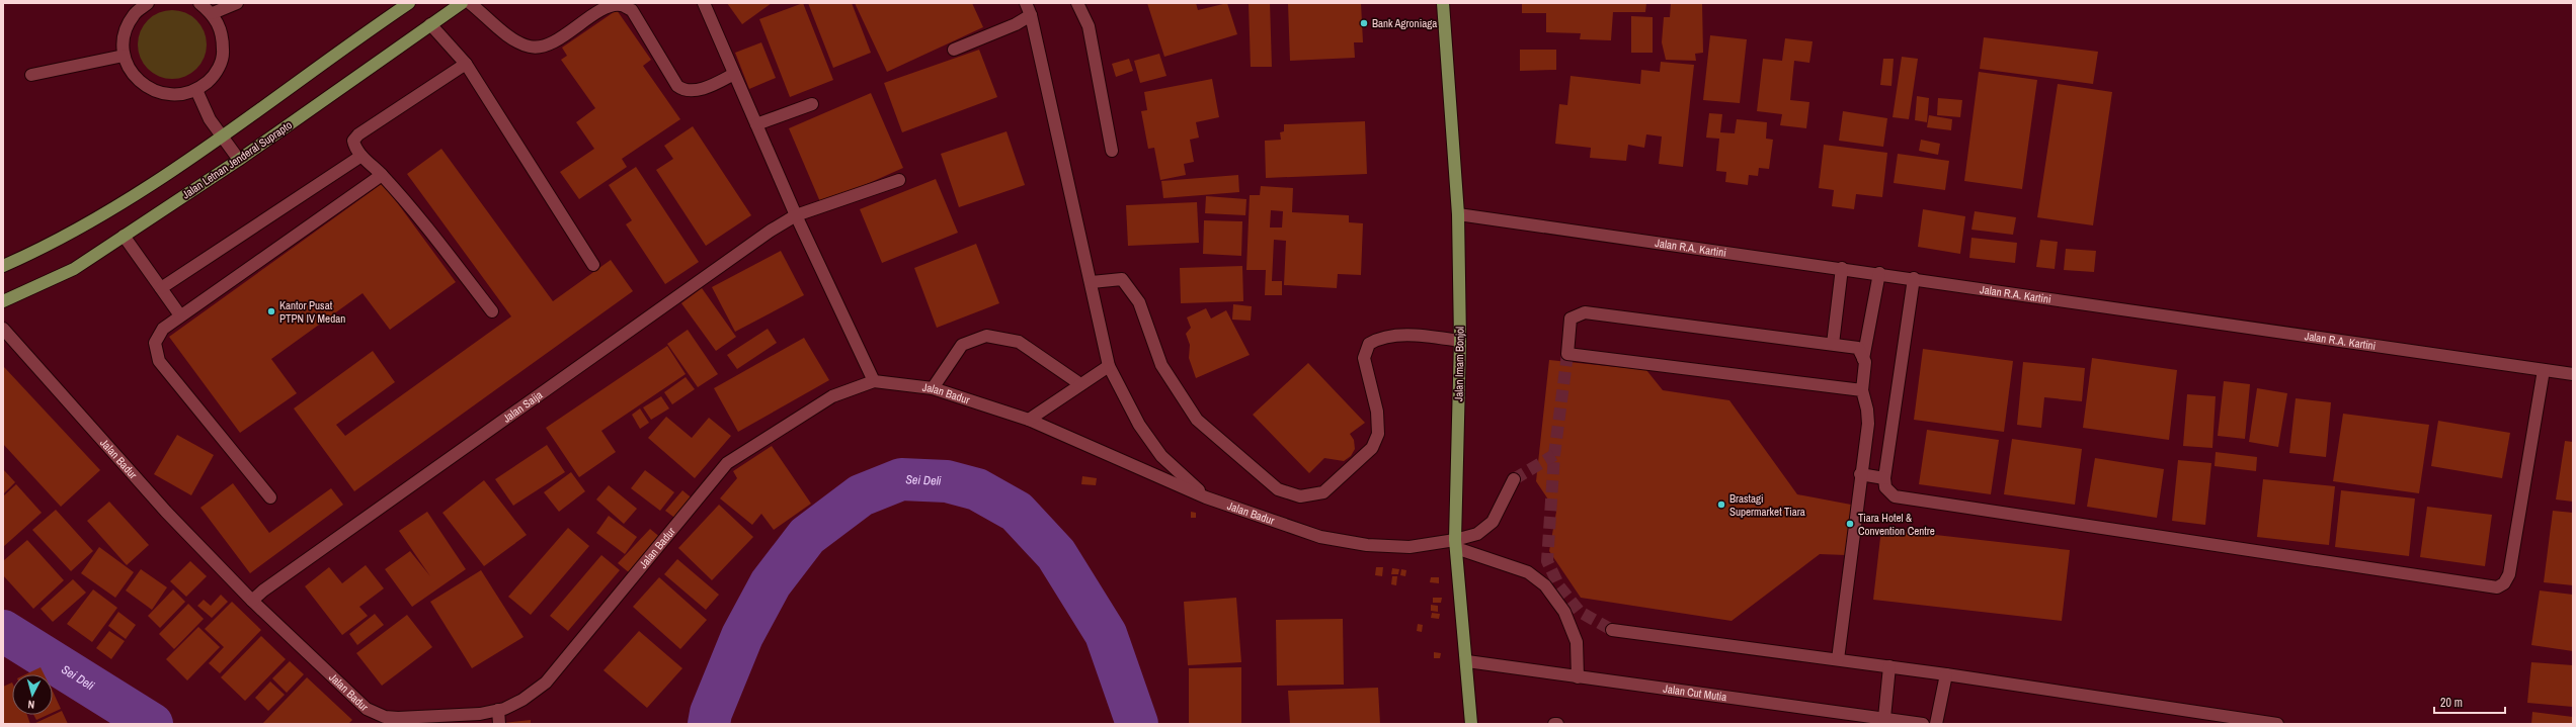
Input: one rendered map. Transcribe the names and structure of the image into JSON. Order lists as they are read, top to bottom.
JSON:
{
  "streets": {
    "main road": ["Jalan Letnan Jenderal Suprapto", "Jalan Imam Bonjol"],
    "street": [
      "Jalan R.A. Kartini",
      "Jalan Badur",
      "Jalan Saija",
      "Jalan Cut Mutia"
    ]
  },
  "crossings": [
    ["Jalan R.A. Kartini", "Jalan Imam Bonjol"],
    ["Jalan Imam Bonjol", "Jalan Badur"],
    ["Jalan Imam Bonjol", "Jalan Cut Mutia"],
    ["Jalan Badur", "Jalan Saija"]
  ],
  "water": ["Sei Deli"],
  "places": [
    "Bank Agroniaga",
    "Kantor Pusat PTPN IV Medan",
    "Brastagi Supermarket Tiara",
    "Tiara Hotel & Convention Centre"
  ],
  "scale_bar": "20 m",
  "north": "bottom"
}
